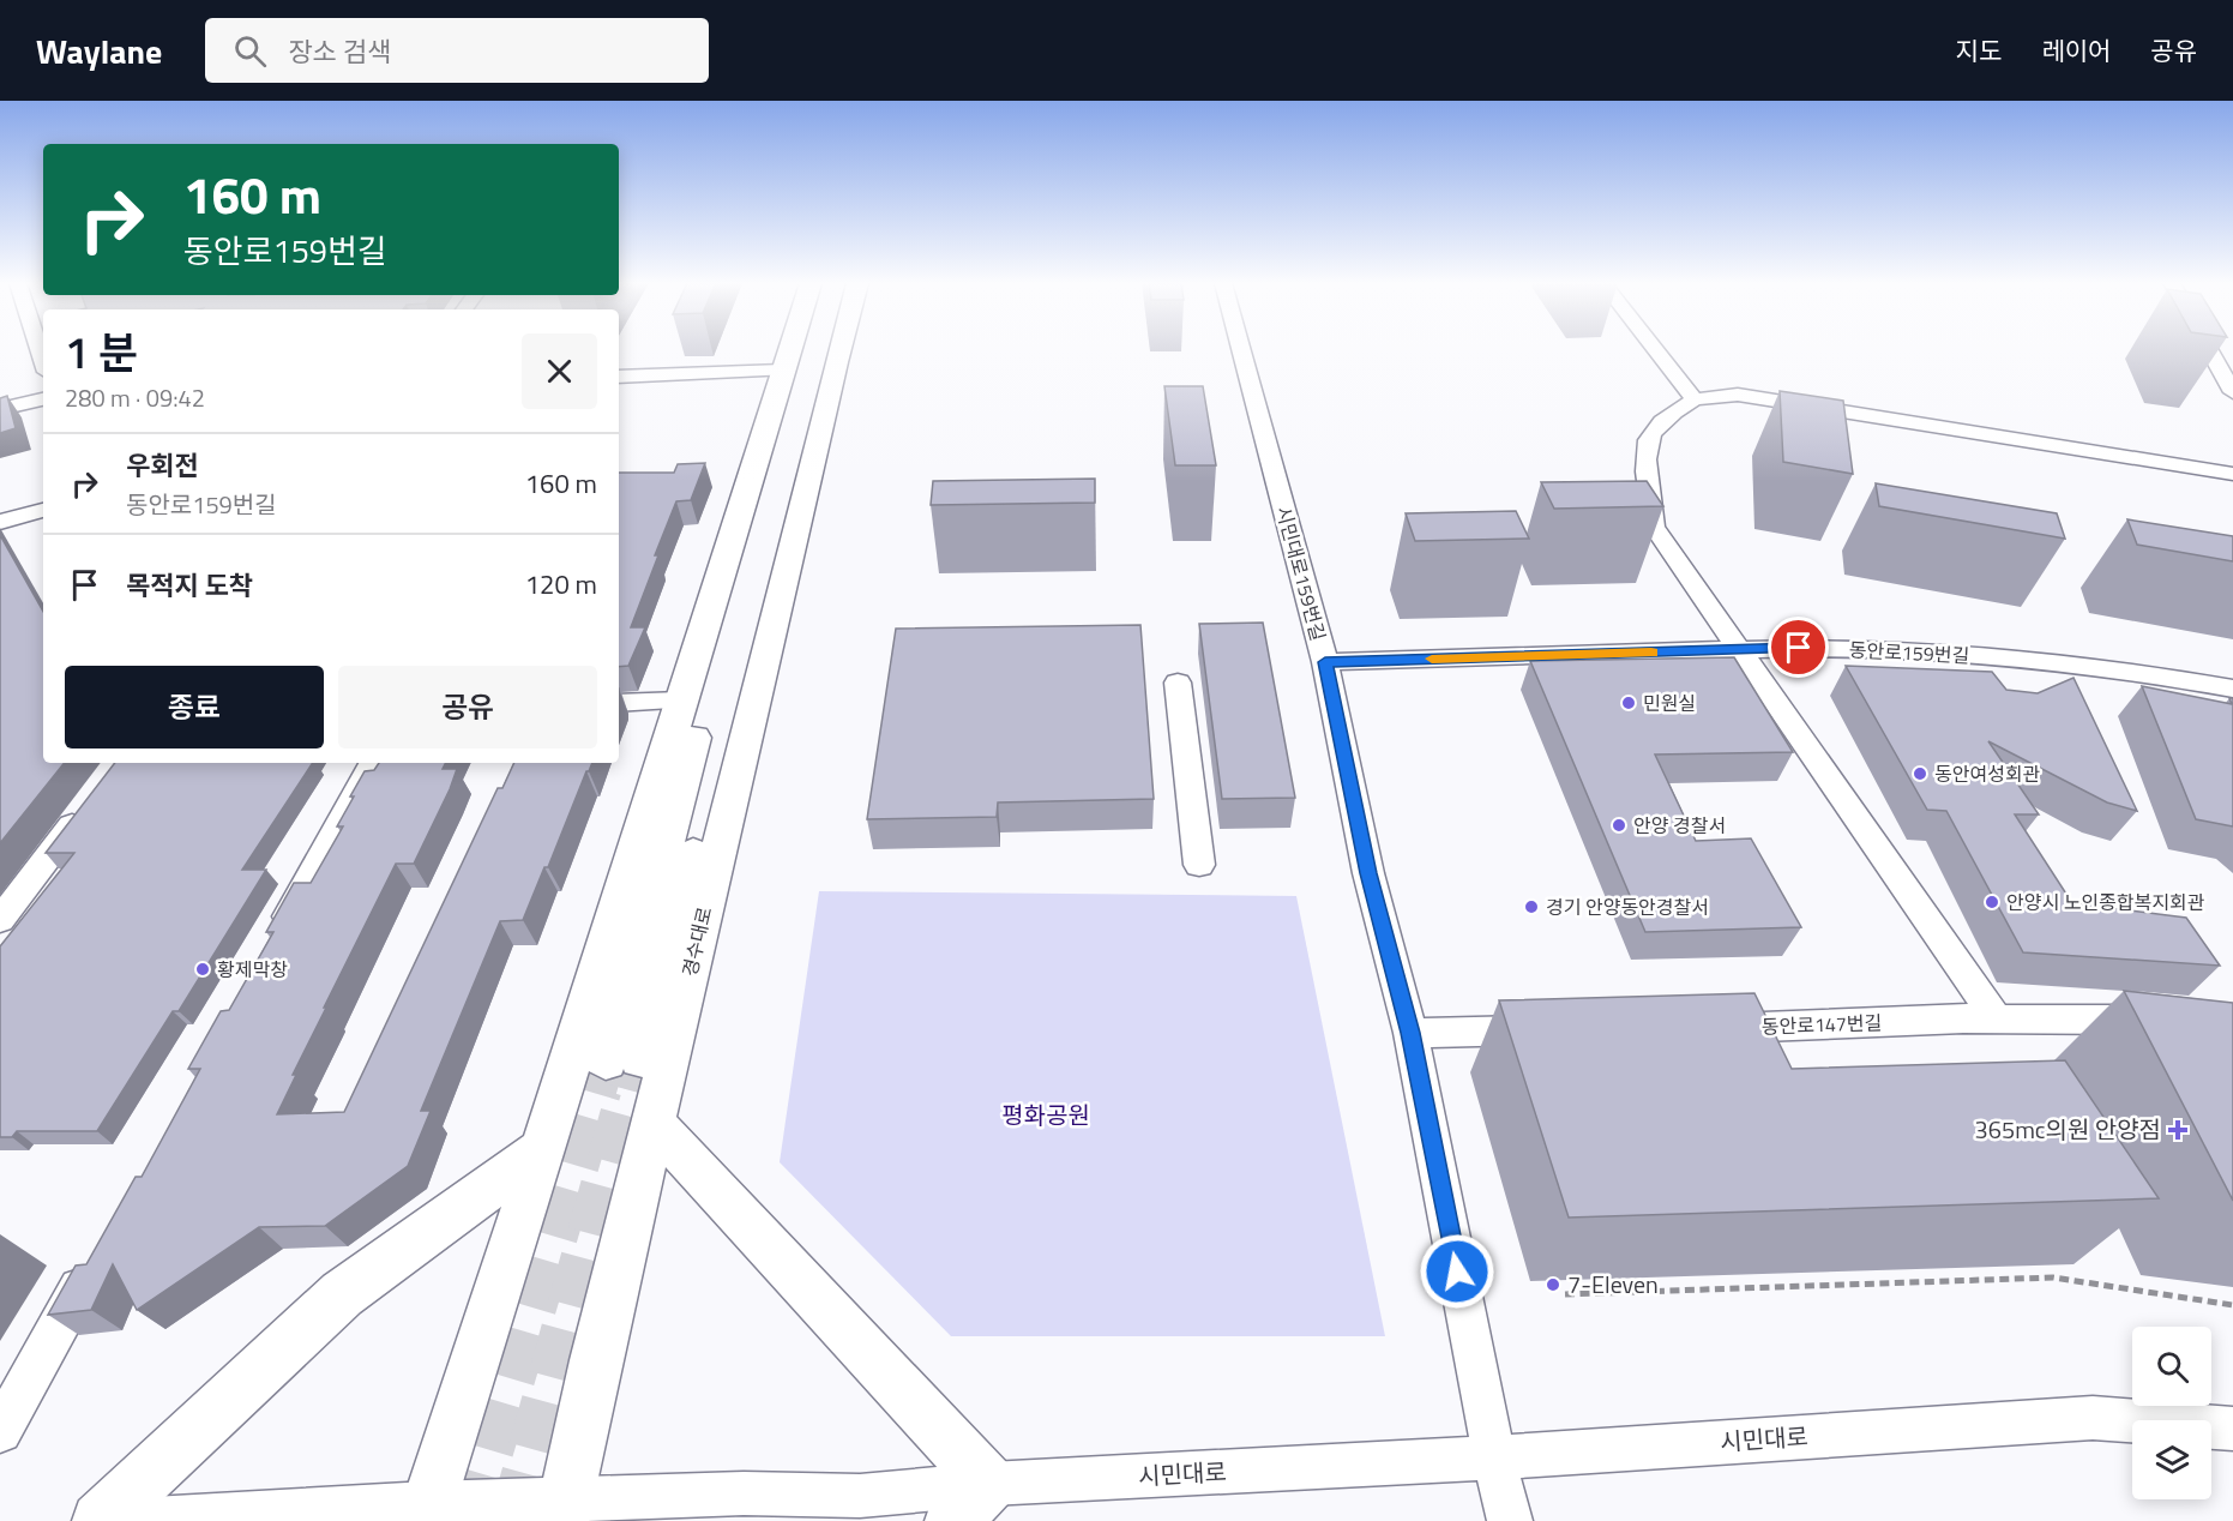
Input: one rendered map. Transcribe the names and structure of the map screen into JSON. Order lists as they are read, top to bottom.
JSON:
{
  "streets": {
    "main road": ["경수대로"],
    "street": [
      "시민대로159번길",
      "동안로159번길",
      "동안로147번길",
      "시민대로"
    ]
  },
  "crossings": [
    ["시민대로159번길", "동안로159번길"],
    ["시민대로159번길", "시민대로"],
    ["경수대로", "시민대로"]
  ],
  "parks": ["평화공원"],
  "places": {
    "other": [
      "민원실",
      "동안여성회관",
      "안양 경찰서",
      "안양시 노인종합복지회관",
      "경기 안양동안경찰서",
      "황제막창",
      "7-Eleven"
    ],
    "health": ["365mc의원 안양점"]
  },
  "page": {
    "header": "Waylane",
    "search": "장소 검색",
    "nav": ["지도", "레이어", "공유"],
    "turn": ["160 m", "동안로159번길"],
    "heading": ["1 분", "280 m · 09:42"],
    "list": [
      {
        "name": "우회전",
        "note": "동안로159번길",
        "value": "160 m"
      },
      {
        "name": "목적지 도착",
        "value": "120 m"
      }
    ],
    "buttons": ["종료", "공유"]
  }
}
